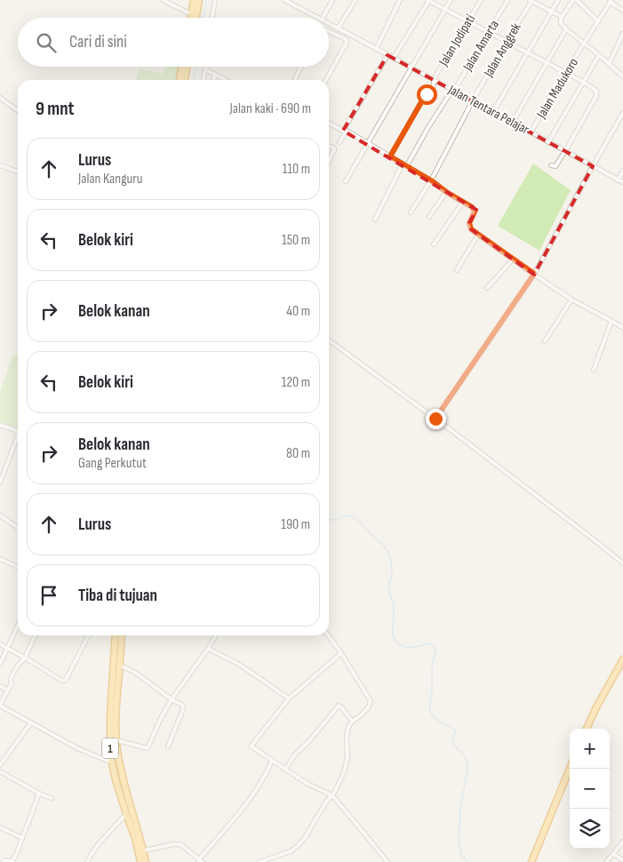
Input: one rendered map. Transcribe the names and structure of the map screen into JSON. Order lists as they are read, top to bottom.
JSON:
{
  "streets": {
    "highway": ["1"],
    "street": [
      "Jalan Jodipati",
      "Jalan Amarta",
      "Jalan Anggrek",
      "Jalan Madukoro",
      "Jalan Tentara Pelajar"
    ]
  },
  "crossings": [
    ["Jalan Jodipati", "Jalan Tentara Pelajar"],
    ["Jalan Amarta", "Jalan Tentara Pelajar"],
    ["Jalan Anggrek", "Jalan Tentara Pelajar"],
    ["Jalan Madukoro", "Jalan Tentara Pelajar"]
  ],
  "page": {
    "search": "Cari di sini",
    "heading": ["9 mnt", "Jalan kaki · 690 m"],
    "list": [
      ["Lurus", "Jalan Kanguru", "110 m"],
      ["Belok kiri", "150 m"],
      ["Belok kanan", "40 m"],
      ["Belok kiri", "120 m"],
      ["Belok kanan", "Gang Perkutut", "80 m"],
      ["Lurus", "190 m"],
      "Tiba di tujuan"
    ],
    "map_buttons": ["+", "−"]
  }
}
